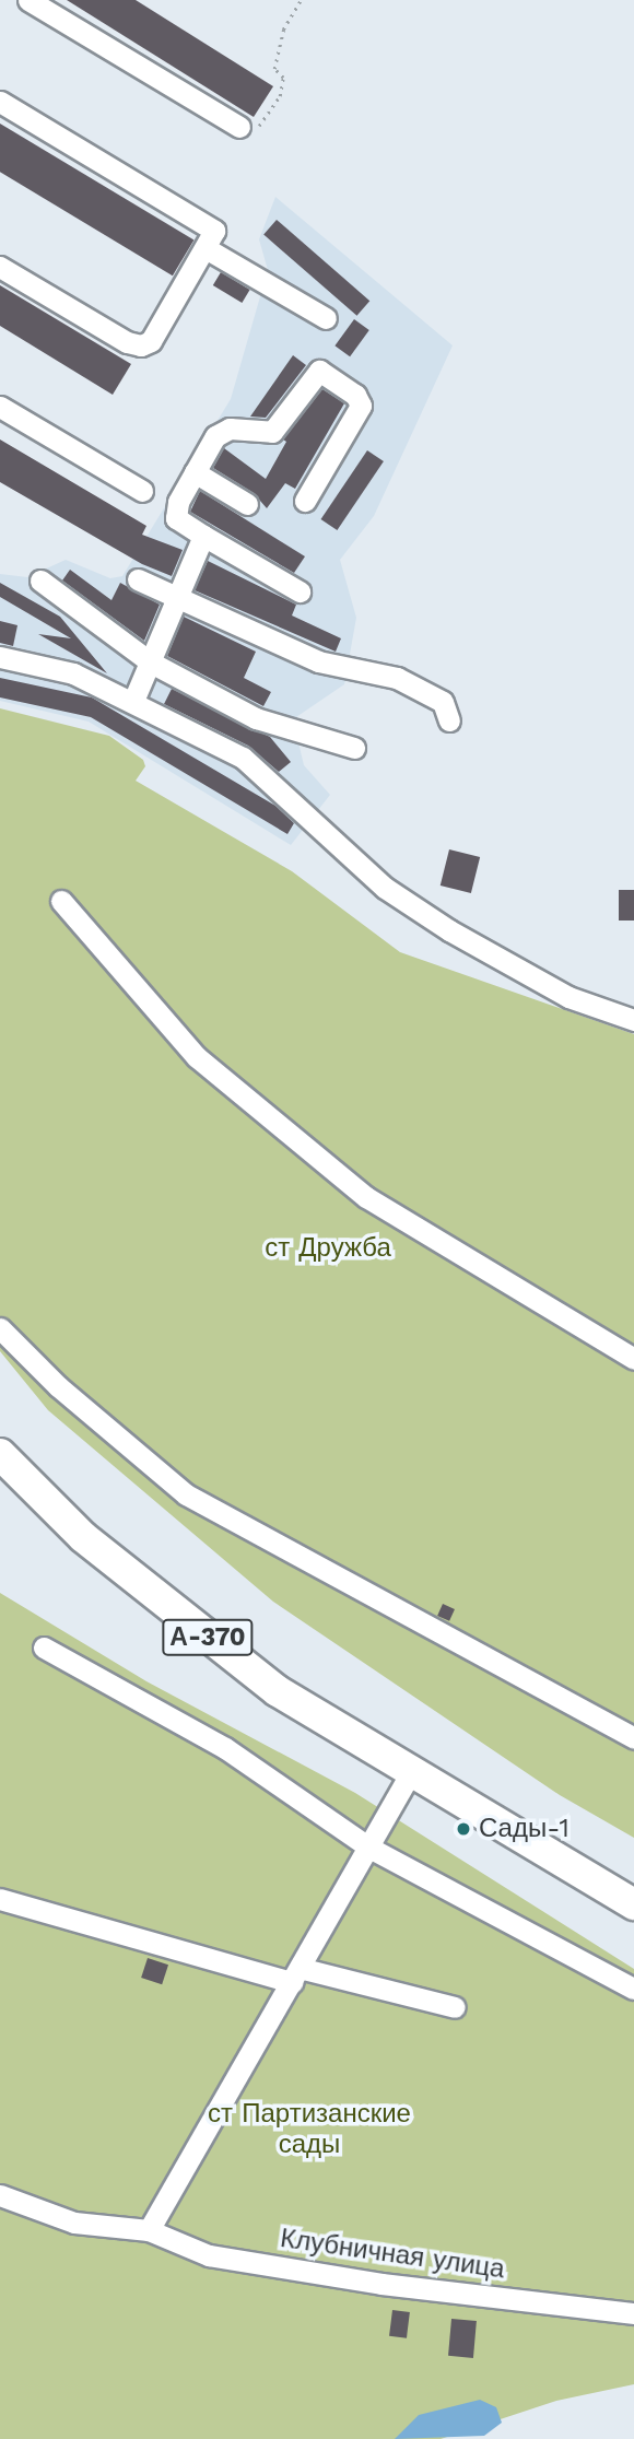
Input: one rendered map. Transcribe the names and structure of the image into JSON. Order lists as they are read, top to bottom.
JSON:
{
  "streets": {
    "highway": ["А-370"],
    "street": ["Клубничная улица"]
  },
  "parks": ["ст Дружба", "ст Партизанские сады"],
  "places": ["Сады-1"]
}
